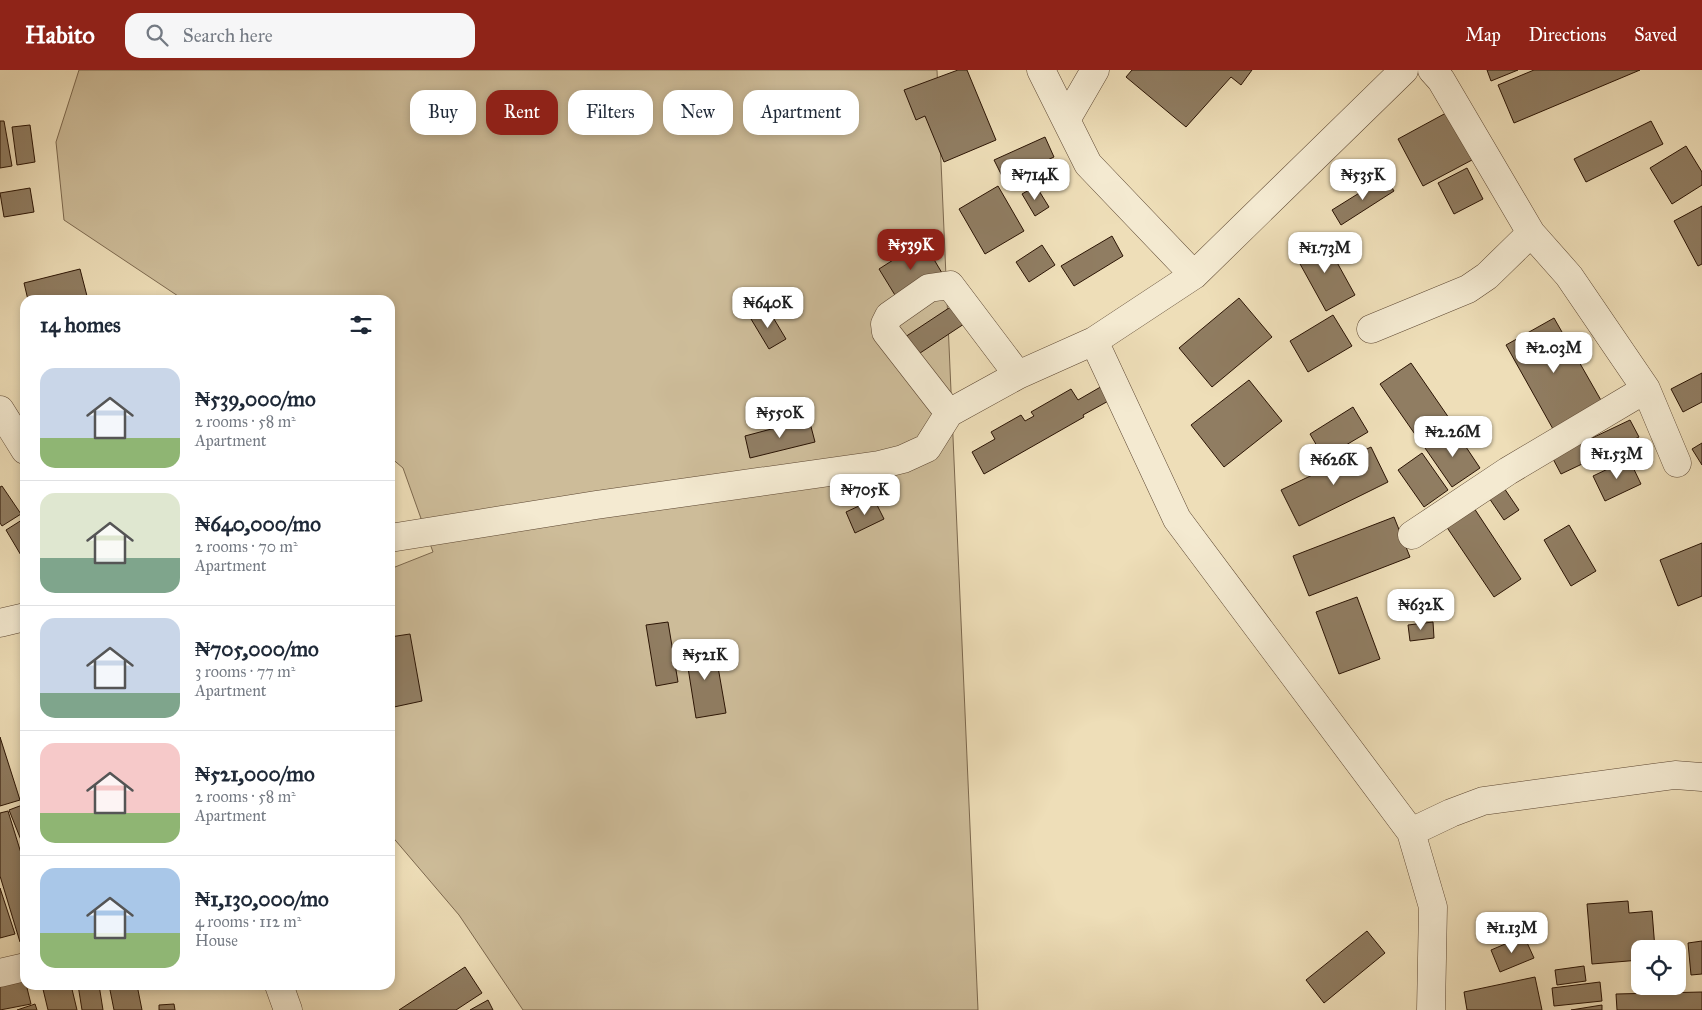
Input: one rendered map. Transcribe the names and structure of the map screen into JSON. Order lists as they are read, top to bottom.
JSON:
{
  "page": {
    "header": "Habito",
    "search": "Search here",
    "nav": ["Map", "Directions", "Saved"],
    "chip": [
      "Buy",
      "Rent",
      "Filters",
      "New",
      "Apartment"
    ],
    "price": [
      "₦714K",
      "₦535K",
      "₦539K",
      "₦1.73M",
      "₦640K",
      "₦2.03M",
      "₦550K",
      "₦2.26M",
      "₦1.53M",
      "₦626K",
      "₦705K",
      "₦632K",
      "₦521K",
      "₦1.13M"
    ],
    "heading": "14 homes",
    "list": [
      {
        "name": "₦539,000/mo",
        "note": "2 rooms · 58 m² · Apartment"
      },
      {
        "name": "₦640,000/mo",
        "note": "2 rooms · 70 m² · Apartment"
      },
      {
        "name": "₦705,000/mo",
        "note": "3 rooms · 77 m² · Apartment"
      },
      {
        "name": "₦521,000/mo",
        "note": "2 rooms · 58 m² · Apartment"
      },
      {
        "name": "₦1,130,000/mo",
        "note": "4 rooms · 112 m² · House"
      }
    ]
  }
}
